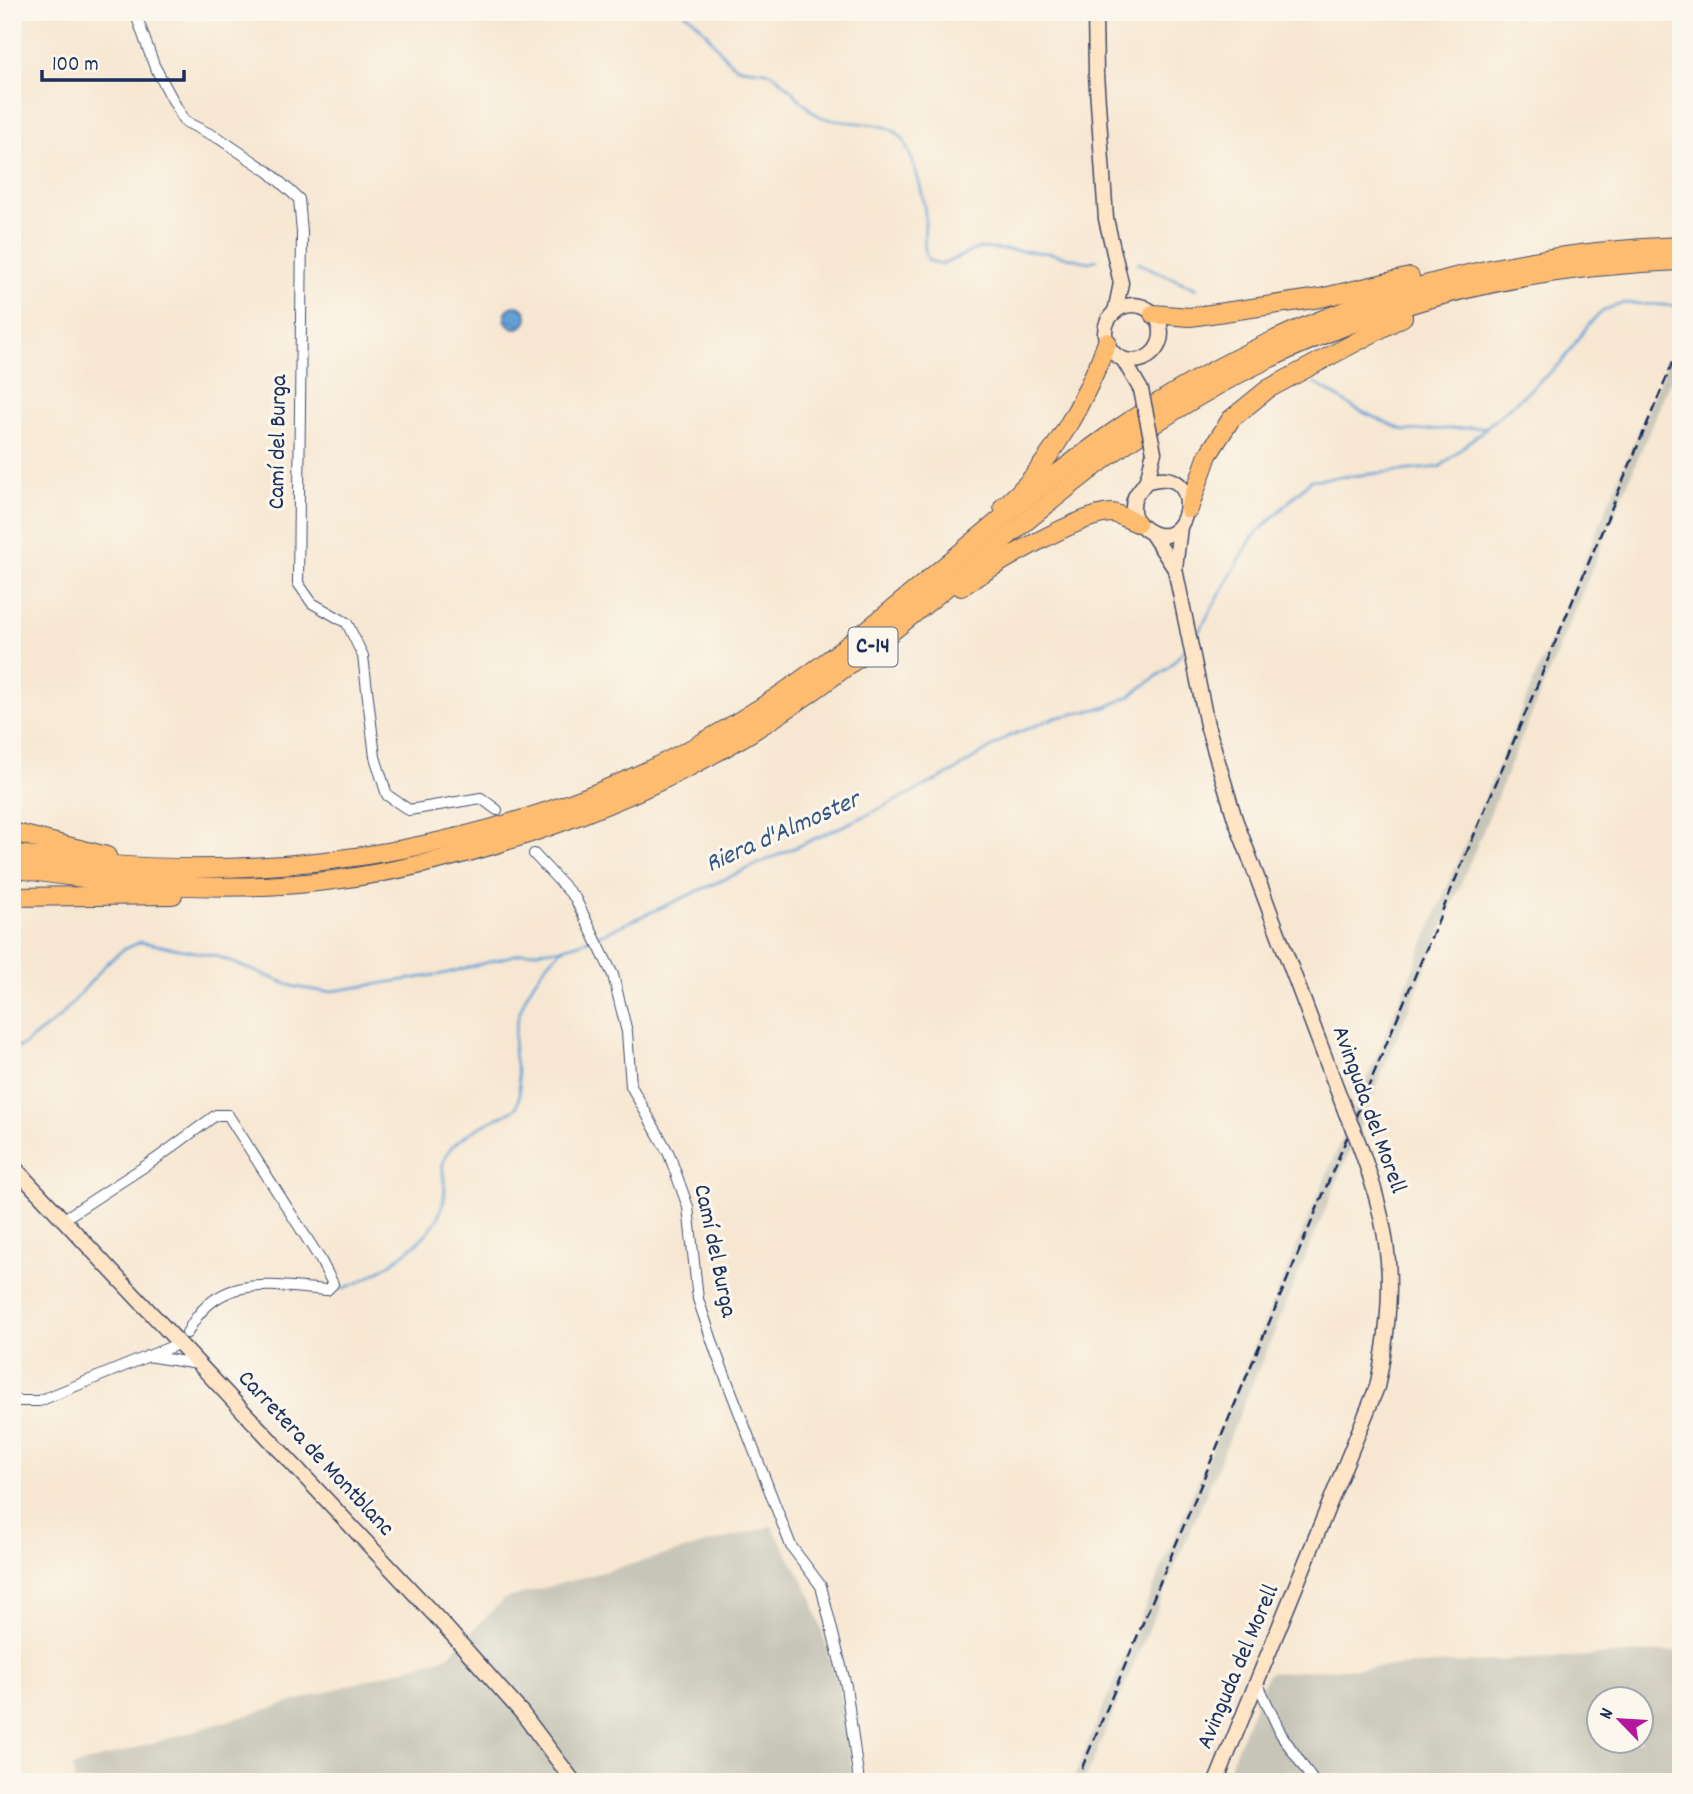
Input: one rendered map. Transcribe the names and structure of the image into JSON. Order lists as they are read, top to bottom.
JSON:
{
  "streets": {
    "highway": ["C-14"],
    "street": ["Camí del Burga", "Avinguda del Morell", "Carretera de Montblanc"]
  },
  "water": ["Riera d'Almoster"],
  "scale_bar": "100 m",
  "north": "top left"
}
